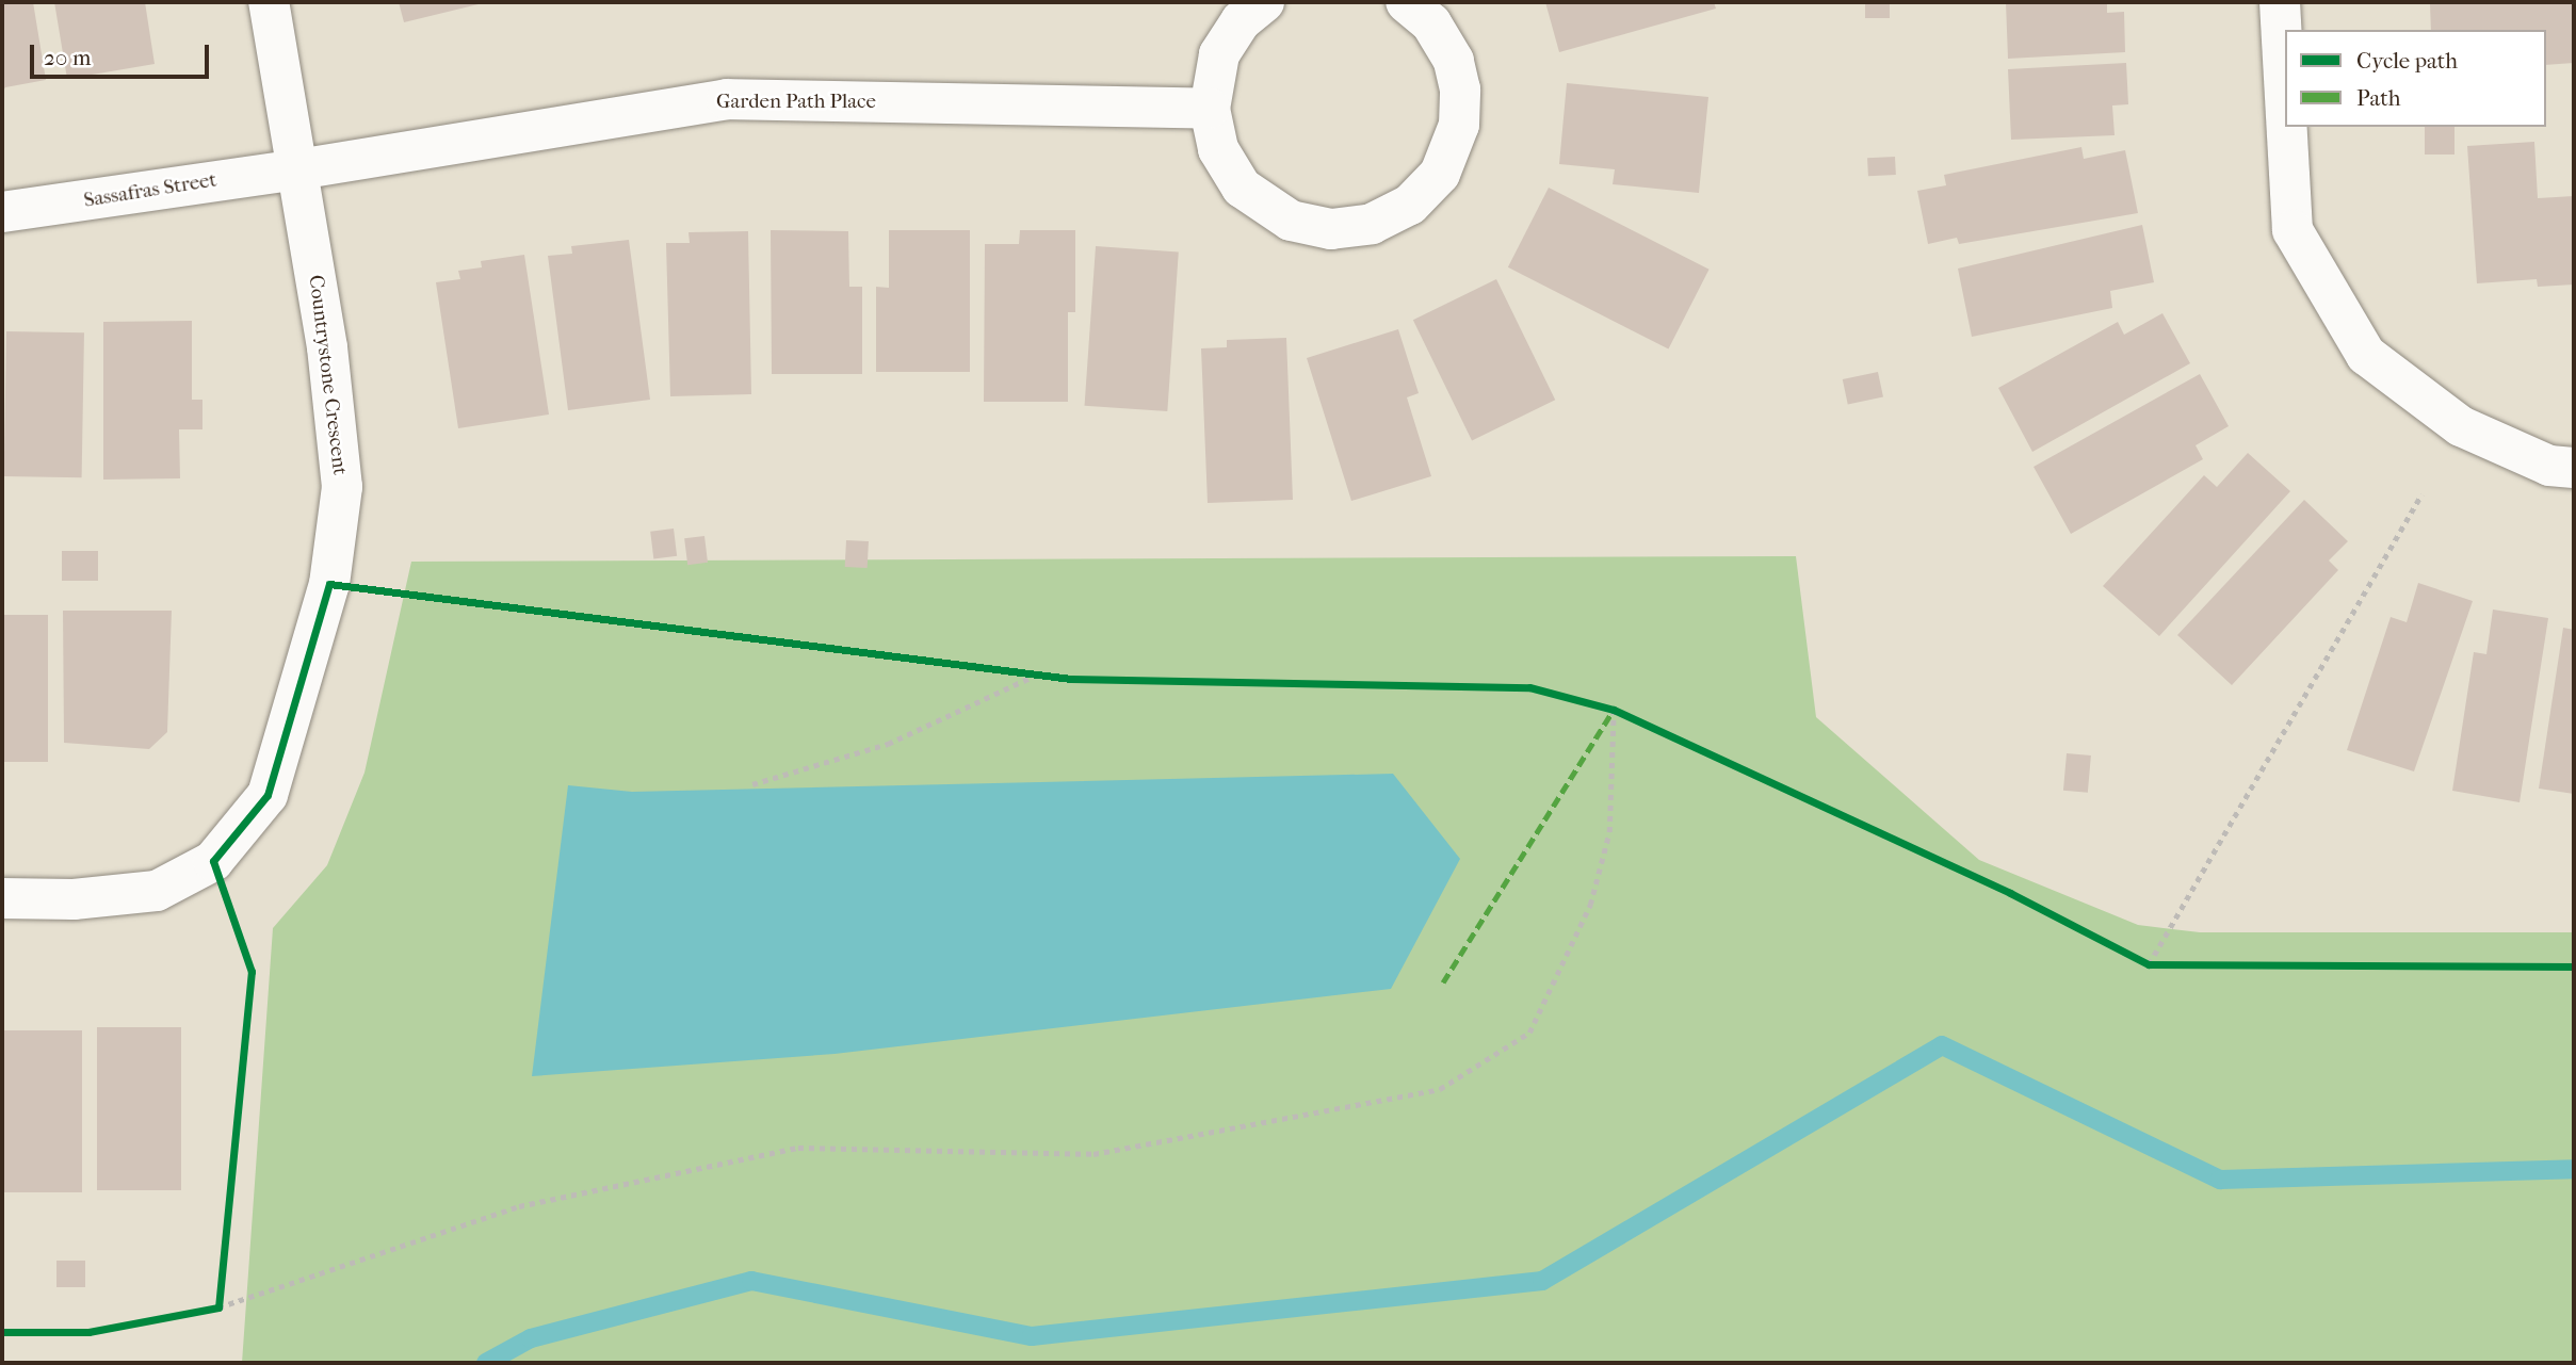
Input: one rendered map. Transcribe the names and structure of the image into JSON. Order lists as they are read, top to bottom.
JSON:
{
  "streets": {
    "street": ["Garden Path Place", "Sassafras Street", "Countrystone Crescent"]
  },
  "crossings": [
    ["Garden Path Place", "Sassafras Street"],
    ["Garden Path Place", "Countrystone Crescent"],
    ["Sassafras Street", "Countrystone Crescent"]
  ],
  "legend": ["Cycle path", "Path"],
  "scale_bar": "20 m"
}
